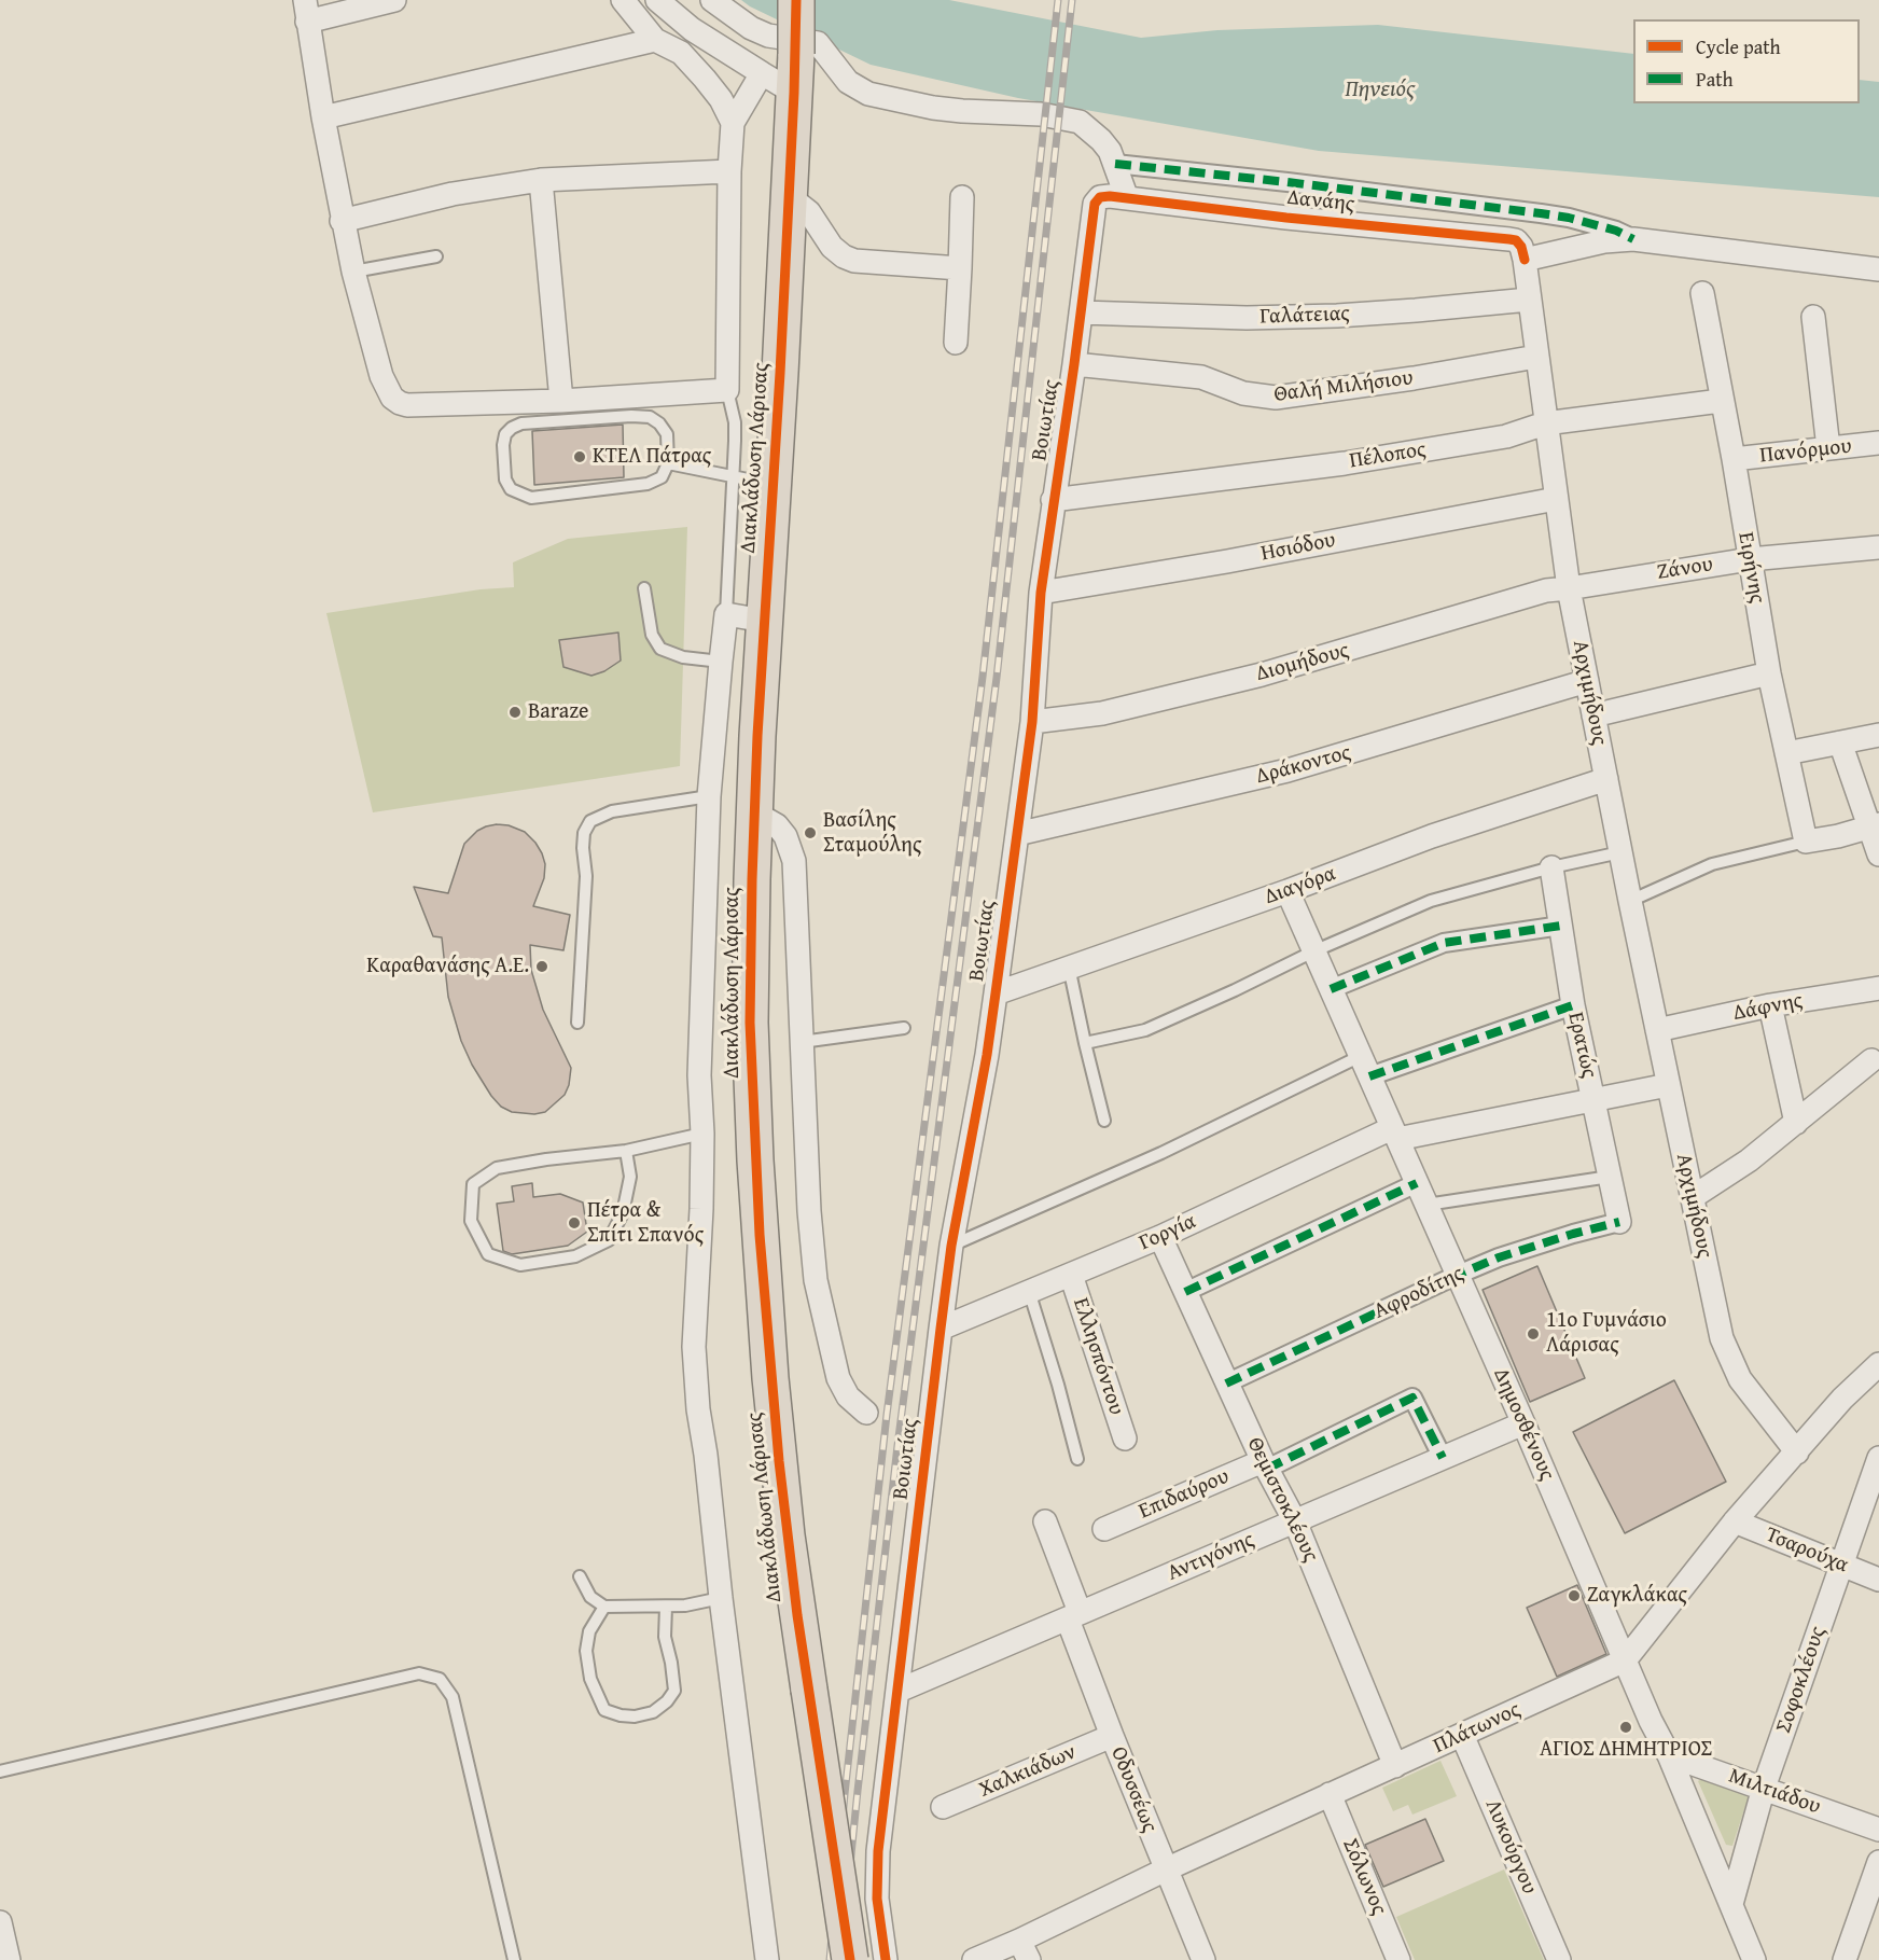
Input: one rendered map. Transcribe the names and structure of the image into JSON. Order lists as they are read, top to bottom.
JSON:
{
  "streets": {
    "main road": ["Διακλάδωση Λάρισας"],
    "street": [
      "Δανάης",
      "Γαλάτειας",
      "Θαλή Μιλήσιου",
      "Βοιωτίας",
      "Πανόρμου",
      "Πέλοπος",
      "Ησιόδου",
      "Ειρήνης",
      "Ζάνου",
      "Διομήδους",
      "Αρχιμήδους",
      "Δράκοντος",
      "Διαγόρα",
      "Δάφνης",
      "Ερατώς",
      "Γοργία",
      "Αφροδίτης",
      "Ελλησπόντου",
      "Δημοσθένους",
      "Επιδαύρου",
      "Θεμιστοκλέους",
      "Τσαρούχα",
      "Αντιγόνης",
      "Σοφοκλέους",
      "Πλάτωνος",
      "Χαλκιάδων",
      "Οδυσσέως",
      "Μιλτιάδου",
      "Λυκούργου",
      "Σόλωνος"
    ]
  },
  "crossings": [
    ["Δανάης", "Βοιωτίας"],
    ["Δανάης", "Αρχιμήδους"],
    ["Γαλάτειας", "Βοιωτίας"],
    ["Γαλάτειας", "Αρχιμήδους"],
    ["Θαλή Μιλήσιου", "Βοιωτίας"],
    ["Θαλή Μιλήσιου", "Αρχιμήδους"],
    ["Βοιωτίας", "Πέλοπος"],
    ["Βοιωτίας", "Ησιόδου"],
    ["Βοιωτίας", "Διομήδους"],
    ["Βοιωτίας", "Δράκοντος"],
    ["Βοιωτίας", "Διαγόρα"],
    ["Βοιωτίας", "Γοργία"],
    ["Βοιωτίας", "Αντιγόνης"],
    ["Πανόρμου", "Ειρήνης"],
    ["Πέλοπος", "Ειρήνης"],
    ["Πέλοπος", "Αρχιμήδους"],
    ["Ησιόδου", "Αρχιμήδους"],
    ["Ειρήνης", "Ζάνου"],
    ["Ζάνου", "Διομήδους"],
    ["Ζάνου", "Αρχιμήδους"],
    ["Διομήδους", "Αρχιμήδους"],
    ["Αρχιμήδους", "Δράκοντος"],
    ["Αρχιμήδους", "Διαγόρα"],
    ["Αρχιμήδους", "Δάφνης"],
    ["Αρχιμήδους", "Γοργία"],
    ["Αρχιμήδους", "Πλάτωνος"],
    ["Διαγόρα", "Δημοσθένους"],
    ["Ερατώς", "Γοργία"],
    ["Ερατώς", "Αφροδίτης"],
    ["Γοργία", "Ελλησπόντου"],
    ["Γοργία", "Δημοσθένους"],
    ["Γοργία", "Θεμιστοκλέους"],
    ["Αφροδίτης", "Δημοσθένους"],
    ["Αφροδίτης", "Θεμιστοκλέους"],
    ["Δημοσθένους", "Αντιγόνης"],
    ["Δημοσθένους", "Σοφοκλέους"],
    ["Δημοσθένους", "Πλάτωνος"],
    ["Δημοσθένους", "Μιλτιάδου"],
    ["Επιδαύρου", "Θεμιστοκλέους"],
    ["Θεμιστοκλέους", "Αντιγόνης"],
    ["Θεμιστοκλέους", "Πλάτωνος"],
    ["Τσαρούχα", "Σοφοκλέους"],
    ["Τσαρούχα", "Πλάτωνος"],
    ["Αντιγόνης", "Οδυσσέως"],
    ["Σοφοκλέους", "Μιλτιάδου"],
    ["Πλάτωνος", "Οδυσσέως"],
    ["Πλάτωνος", "Λυκούργου"],
    ["Πλάτωνος", "Σόλωνος"],
    ["Χαλκιάδων", "Οδυσσέως"]
  ],
  "water": ["Πηνειός"],
  "places": [
    "ΚΤΕΛ Πάτρας",
    "Baraze",
    "Βασίλης Σταμούλης",
    "Καραθανάσης Α.Ε.",
    "Πέτρα & Σπίτι Σπανός",
    "11ο Γυμνάσιο Λάρισας",
    "Ζαγκλάκας",
    "ΑΓΙΟΣ ΔΗΜΗΤΡΙΟΣ"
  ],
  "legend": ["Cycle path", "Path"]
}
